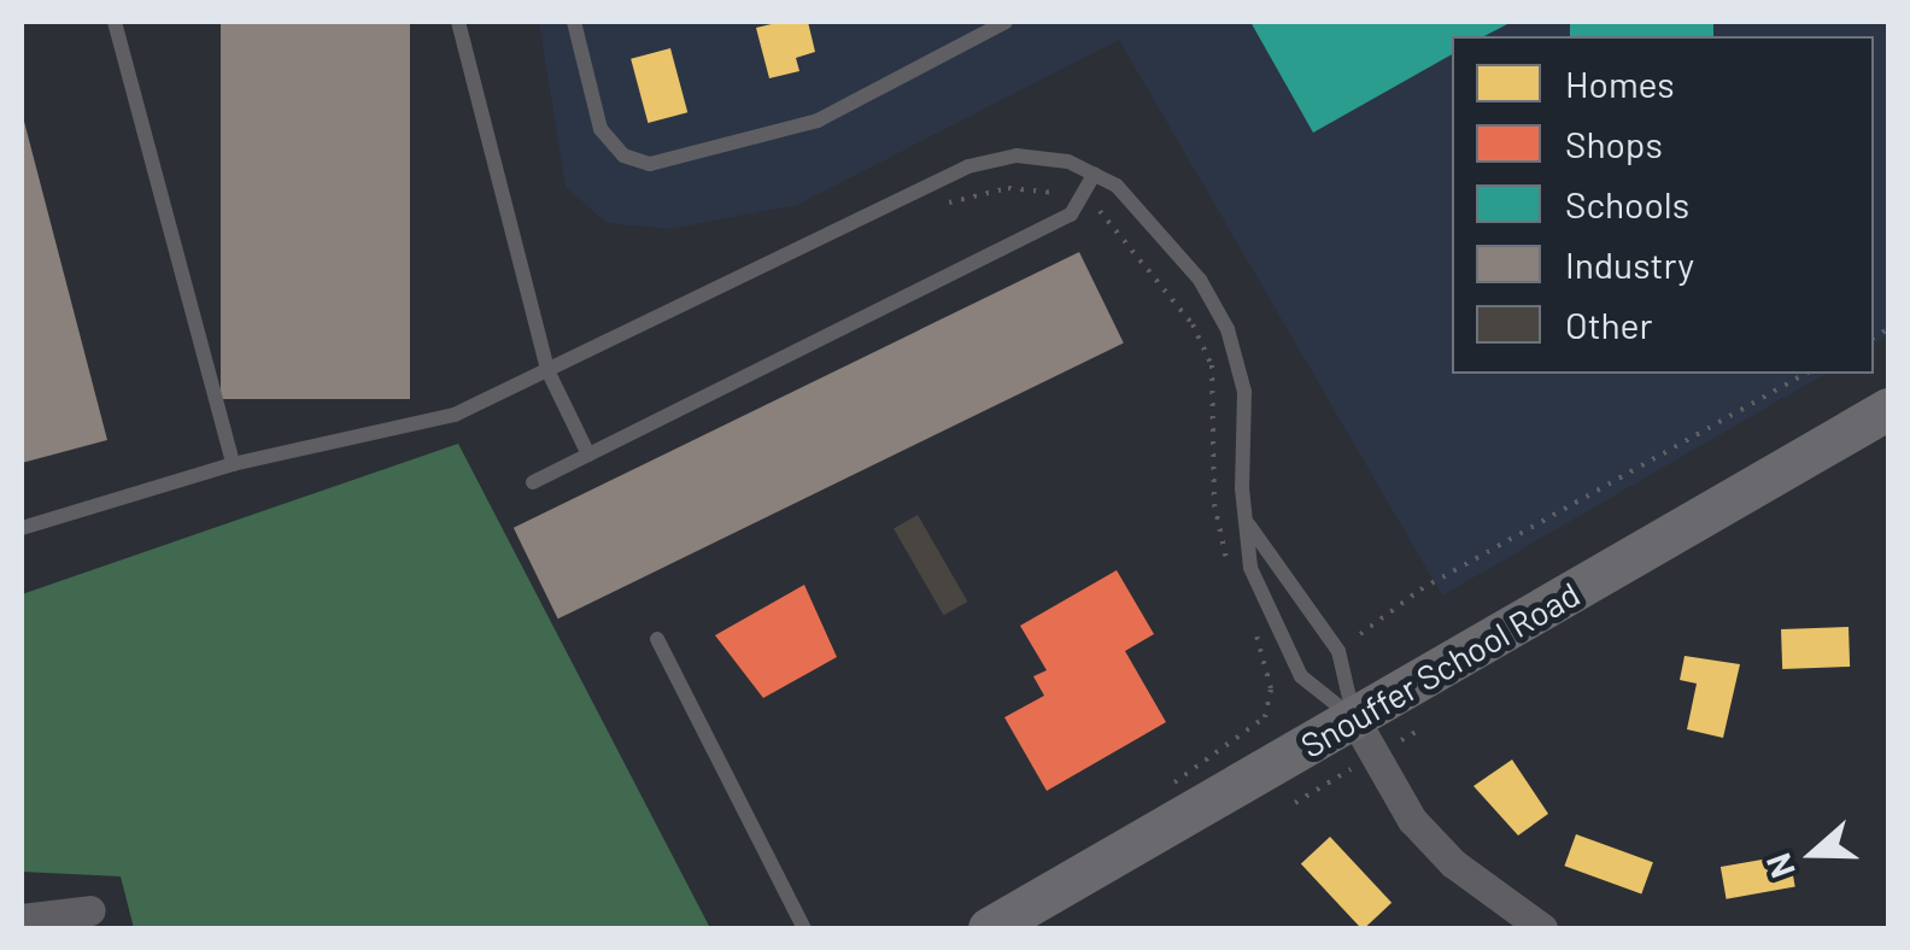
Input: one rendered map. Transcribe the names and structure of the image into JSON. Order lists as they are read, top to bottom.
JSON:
{
  "streets": {
    "main road": ["Snouffer School Road"]
  },
  "legend": [
    "Homes",
    "Shops",
    "Schools",
    "Industry",
    "Other"
  ],
  "north": "left"
}
